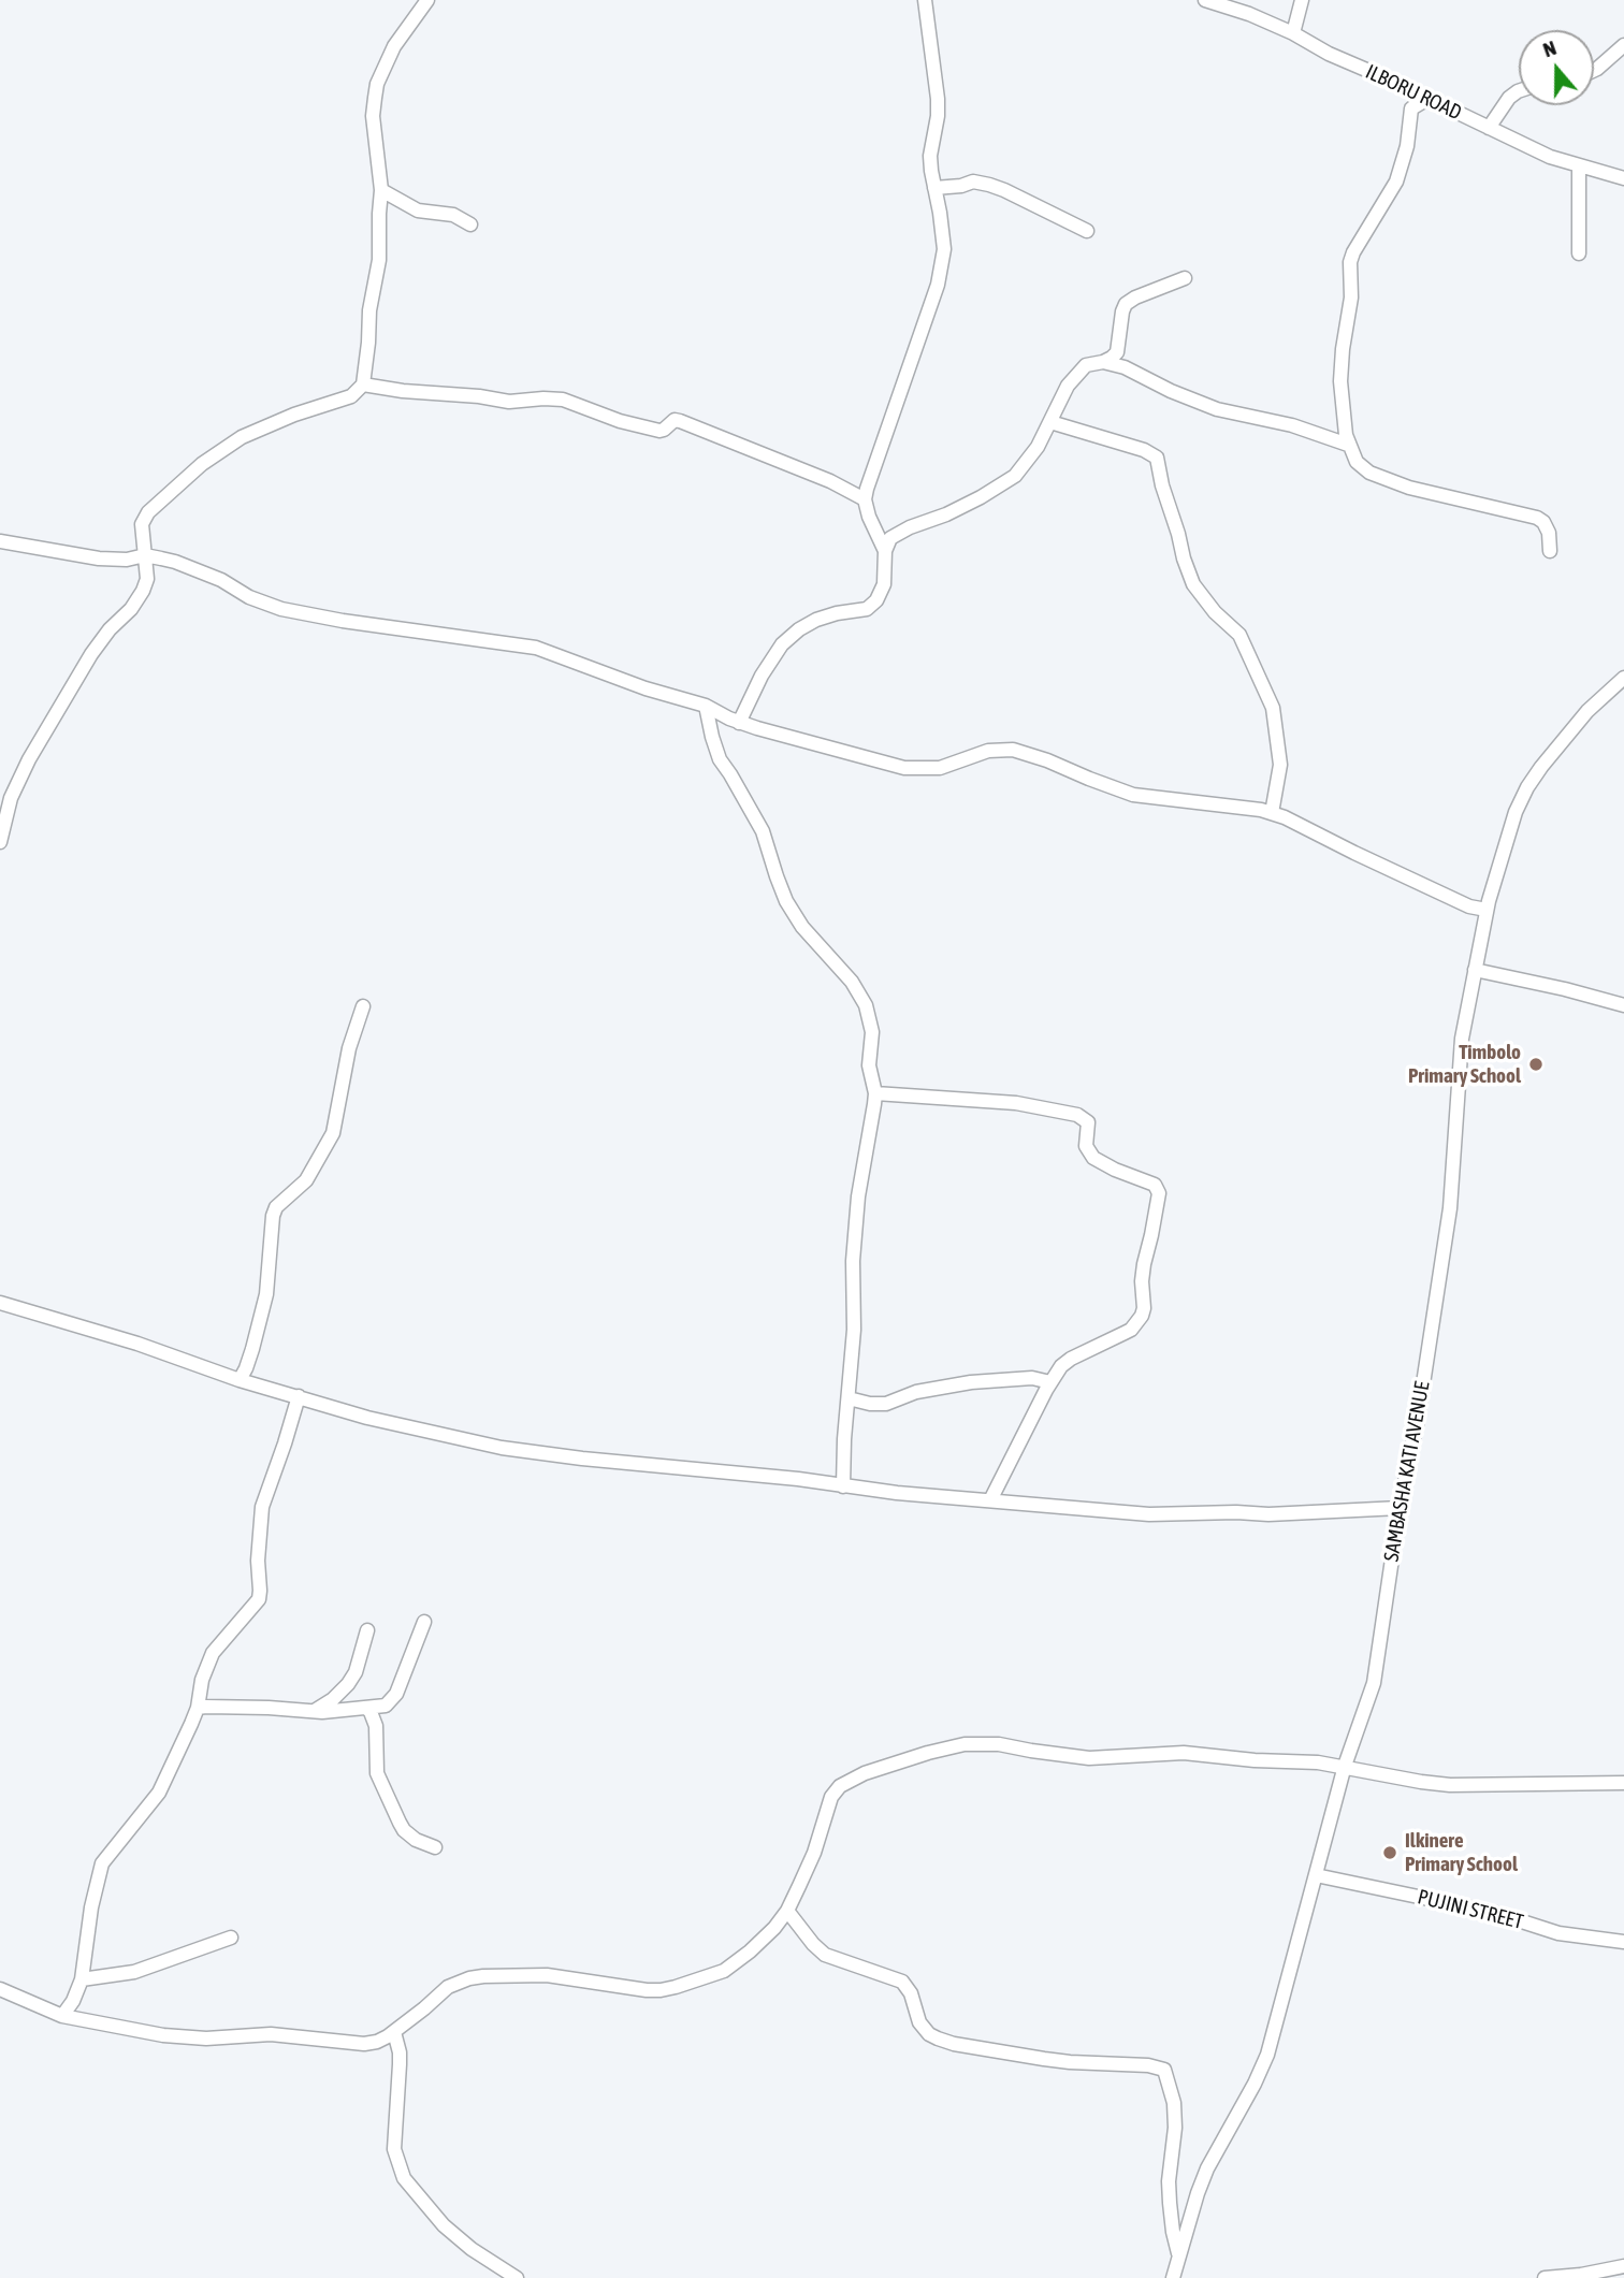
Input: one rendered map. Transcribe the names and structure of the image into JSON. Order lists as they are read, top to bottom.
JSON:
{
  "streets": {
    "street": ["ILBORU ROAD", "SAMBASHA KATI AVENUE", "PUJINI STREET"]
  },
  "crossings": [
    ["SAMBASHA KATI AVENUE", "PUJINI STREET"]
  ],
  "places": ["Timbolo Primary School", "Ilkinere Primary School"],
  "north": "top"
}
